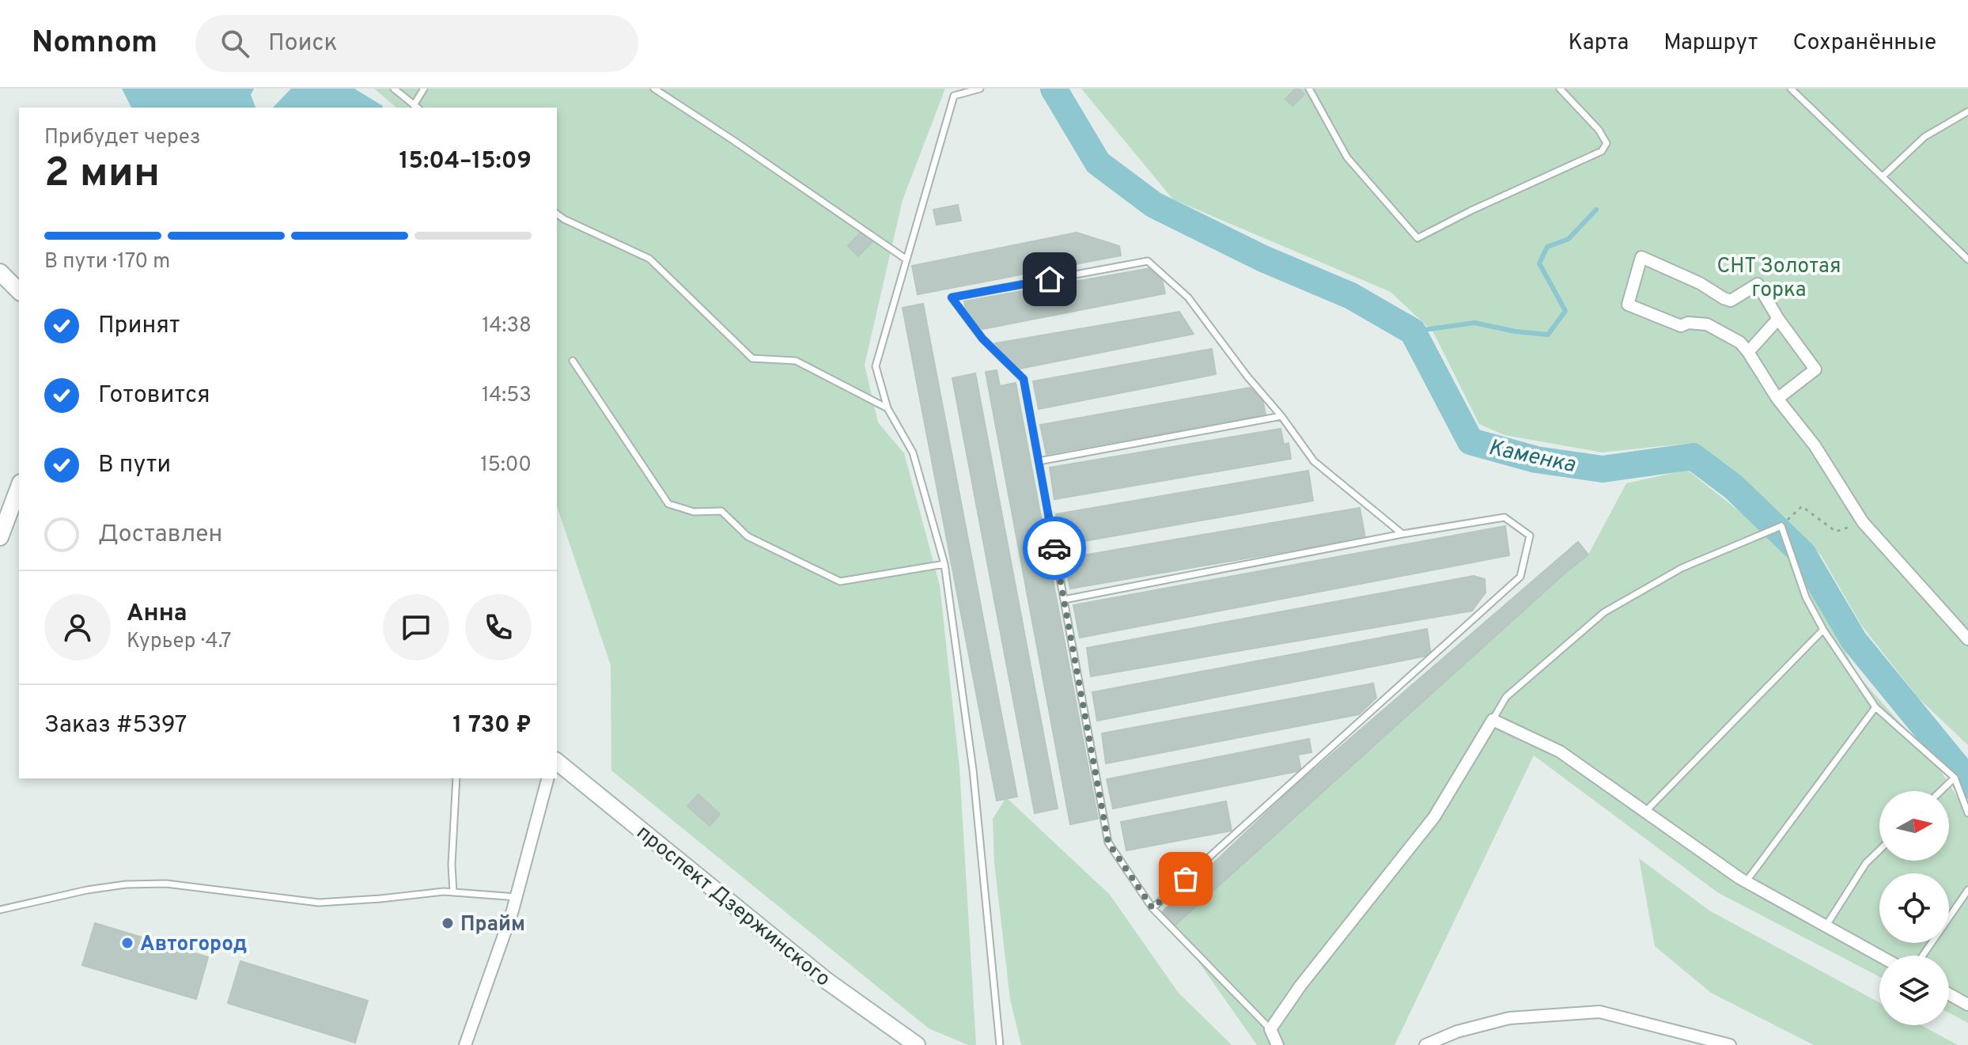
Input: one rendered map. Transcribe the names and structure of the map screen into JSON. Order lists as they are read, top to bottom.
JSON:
{
  "streets": {
    "street": ["проспект Дзержинского"]
  },
  "water": ["Каменка"],
  "parks": ["СНТ Золотая горка"],
  "places": ["Прайм", "Автогород"],
  "north": "right",
  "page": {
    "header": "Nomnom",
    "search": "Поиск",
    "nav": ["Карта", "Маршрут", "Сохранённые"],
    "heading": ["2 мин", "Прибудет через", "15:04–15:09"],
    "panel": [
      "Анна",
      "Курьер · 4.7",
      "Заказ #5397",
      "1 730 ₽"
    ],
    "bar": "В пути · 170 m",
    "list": [
      ["Принят", "14:38"],
      ["Готовится", "14:53"],
      ["В пути", "15:00"],
      "Доставлен"
    ]
  }
}
